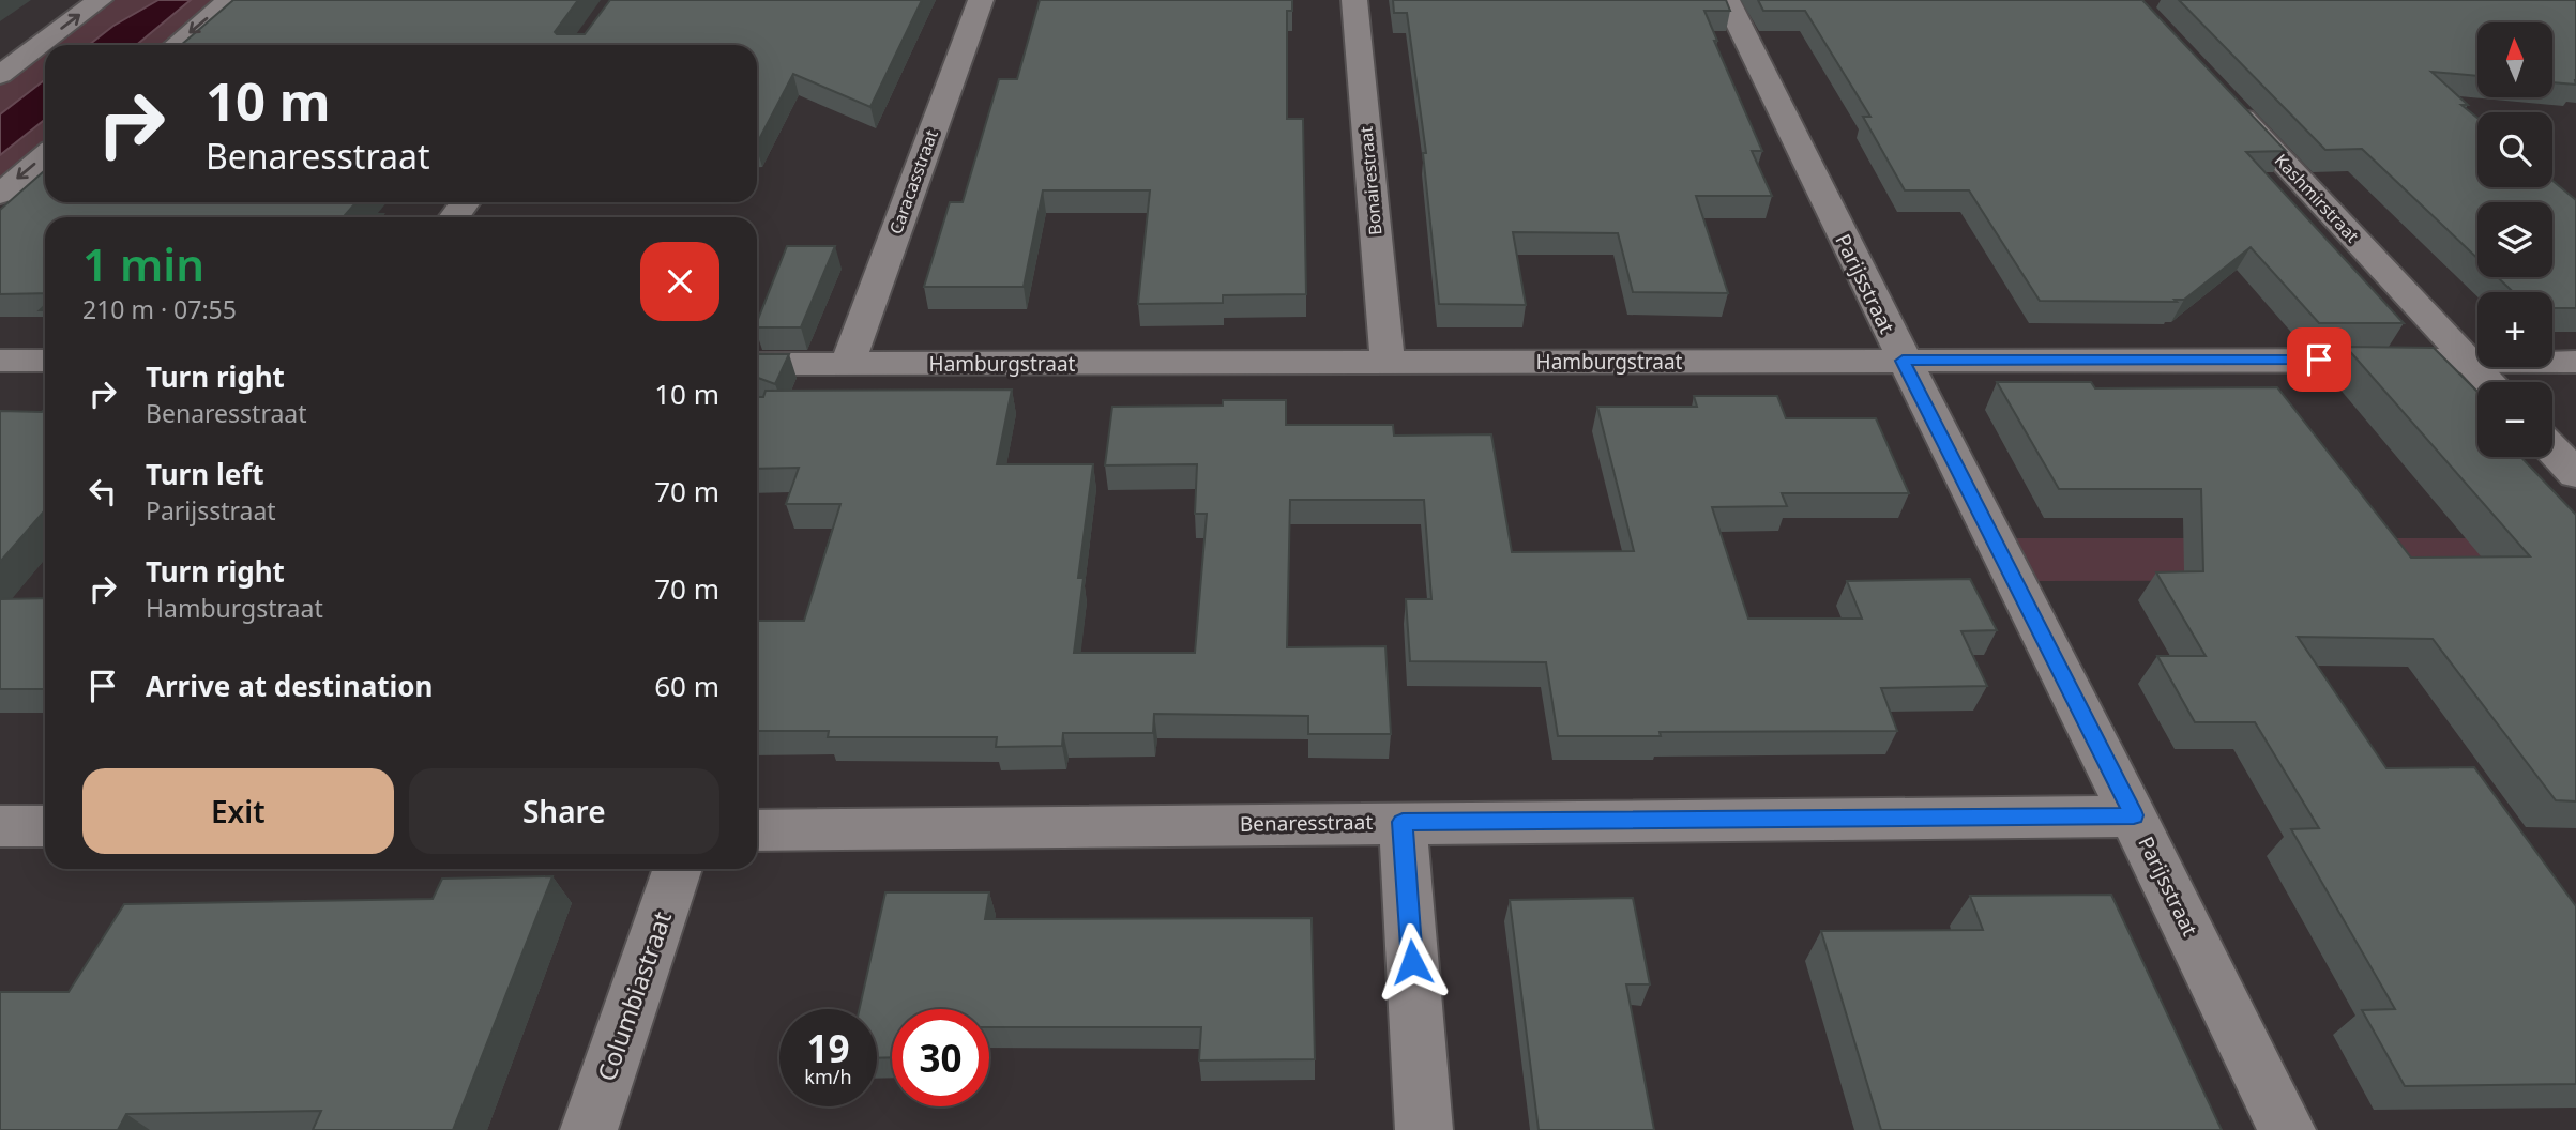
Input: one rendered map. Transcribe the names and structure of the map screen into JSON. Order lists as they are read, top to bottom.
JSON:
{
  "streets": {
    "street": [
      "Bonairestraat",
      "Caracasstraat",
      "Kashmirstraat",
      "Parijsstraat",
      "Hamburgstraat",
      "Benaresstraat",
      "Columbiastraat"
    ]
  },
  "crossings": [
    ["Bonairestraat", "Hamburgstraat"],
    ["Caracasstraat", "Hamburgstraat"],
    ["Kashmirstraat", "Hamburgstraat"],
    ["Parijsstraat", "Hamburgstraat"],
    ["Parijsstraat", "Benaresstraat"]
  ],
  "north": "top",
  "page": {
    "map_buttons": ["+", "−"],
    "turn": ["10 m", "Benaresstraat"],
    "heading": ["1 min", "210 m · 07:55"],
    "list": [
      {
        "name": "Turn right",
        "note": "Benaresstraat",
        "value": "10 m"
      },
      {
        "name": "Turn left",
        "note": "Parijsstraat",
        "value": "70 m"
      },
      {
        "name": "Turn right",
        "note": "Hamburgstraat",
        "value": "70 m"
      },
      {
        "name": "Arrive at destination",
        "value": "60 m"
      }
    ],
    "buttons": ["Exit", "Share"],
    "speed": "19 km/h",
    "limit": "30"
  }
}
